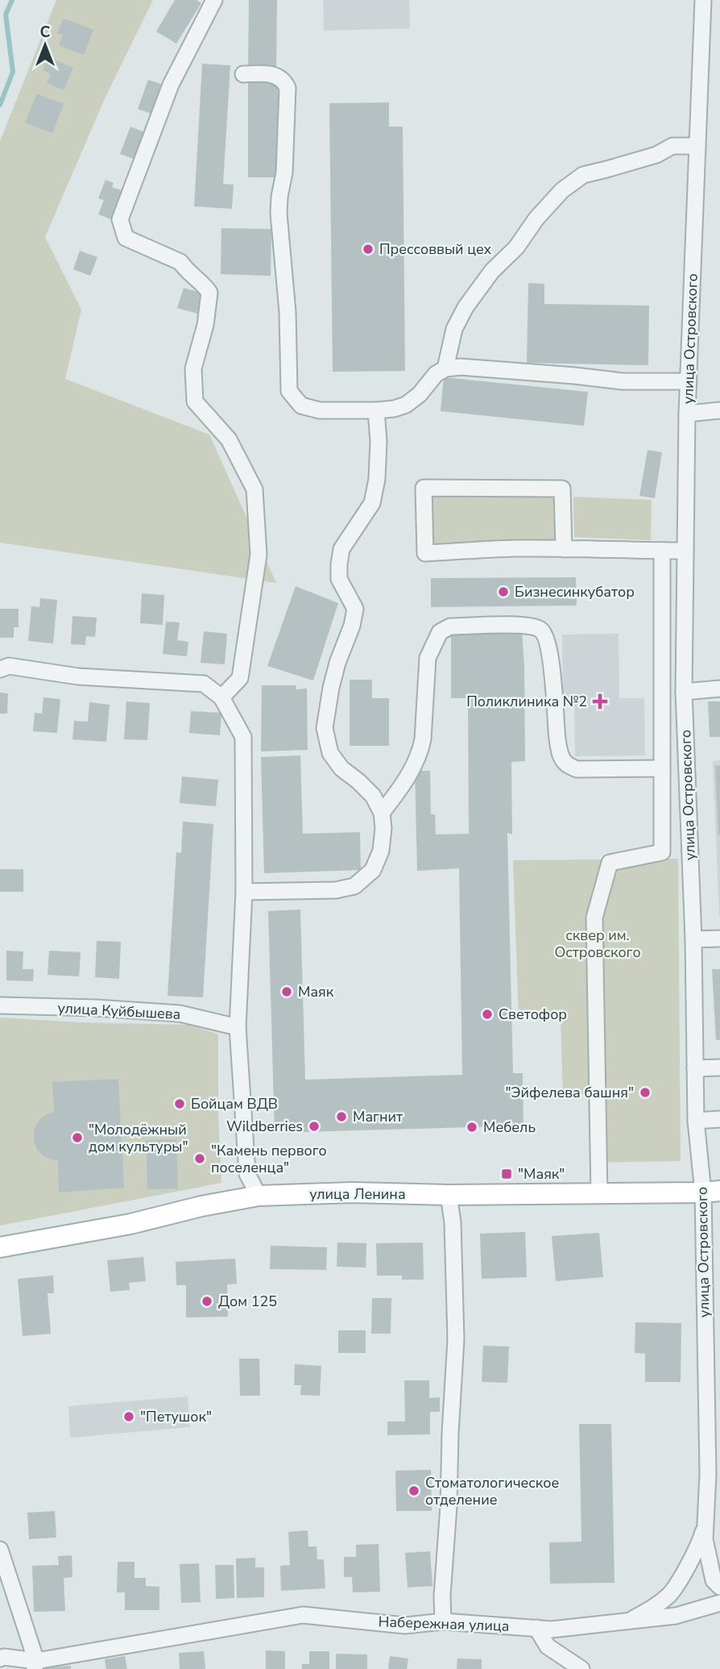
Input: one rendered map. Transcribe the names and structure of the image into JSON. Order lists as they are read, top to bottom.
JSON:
{
  "streets": {
    "main road": ["улица Ленина"],
    "street": ["улица Островского", "улица Куйбышева", "Набережная улица"]
  },
  "crossings": [
    ["улица Островского", "улица Ленина"]
  ],
  "parks": ["сквер им. Островского"],
  "places": {
    "other": [
      "Прессоввый цех",
      "Бизнесинкубатор",
      "Maяк",
      "Светофор",
      "\"Эйфелева башня\"",
      "Бойцам ВДВ",
      "Магнит",
      "Wildberries",
      "Мебель",
      "\"Молодёжный дом культуры\"",
      "\"Камень первого поселенца\"",
      "Дом 125",
      "\"Петушок\"",
      "Стоматологическое отделение"
    ],
    "health": ["Поликлиника №2"],
    "transit": ["\"Маяк\""]
  },
  "north": "top"
}
